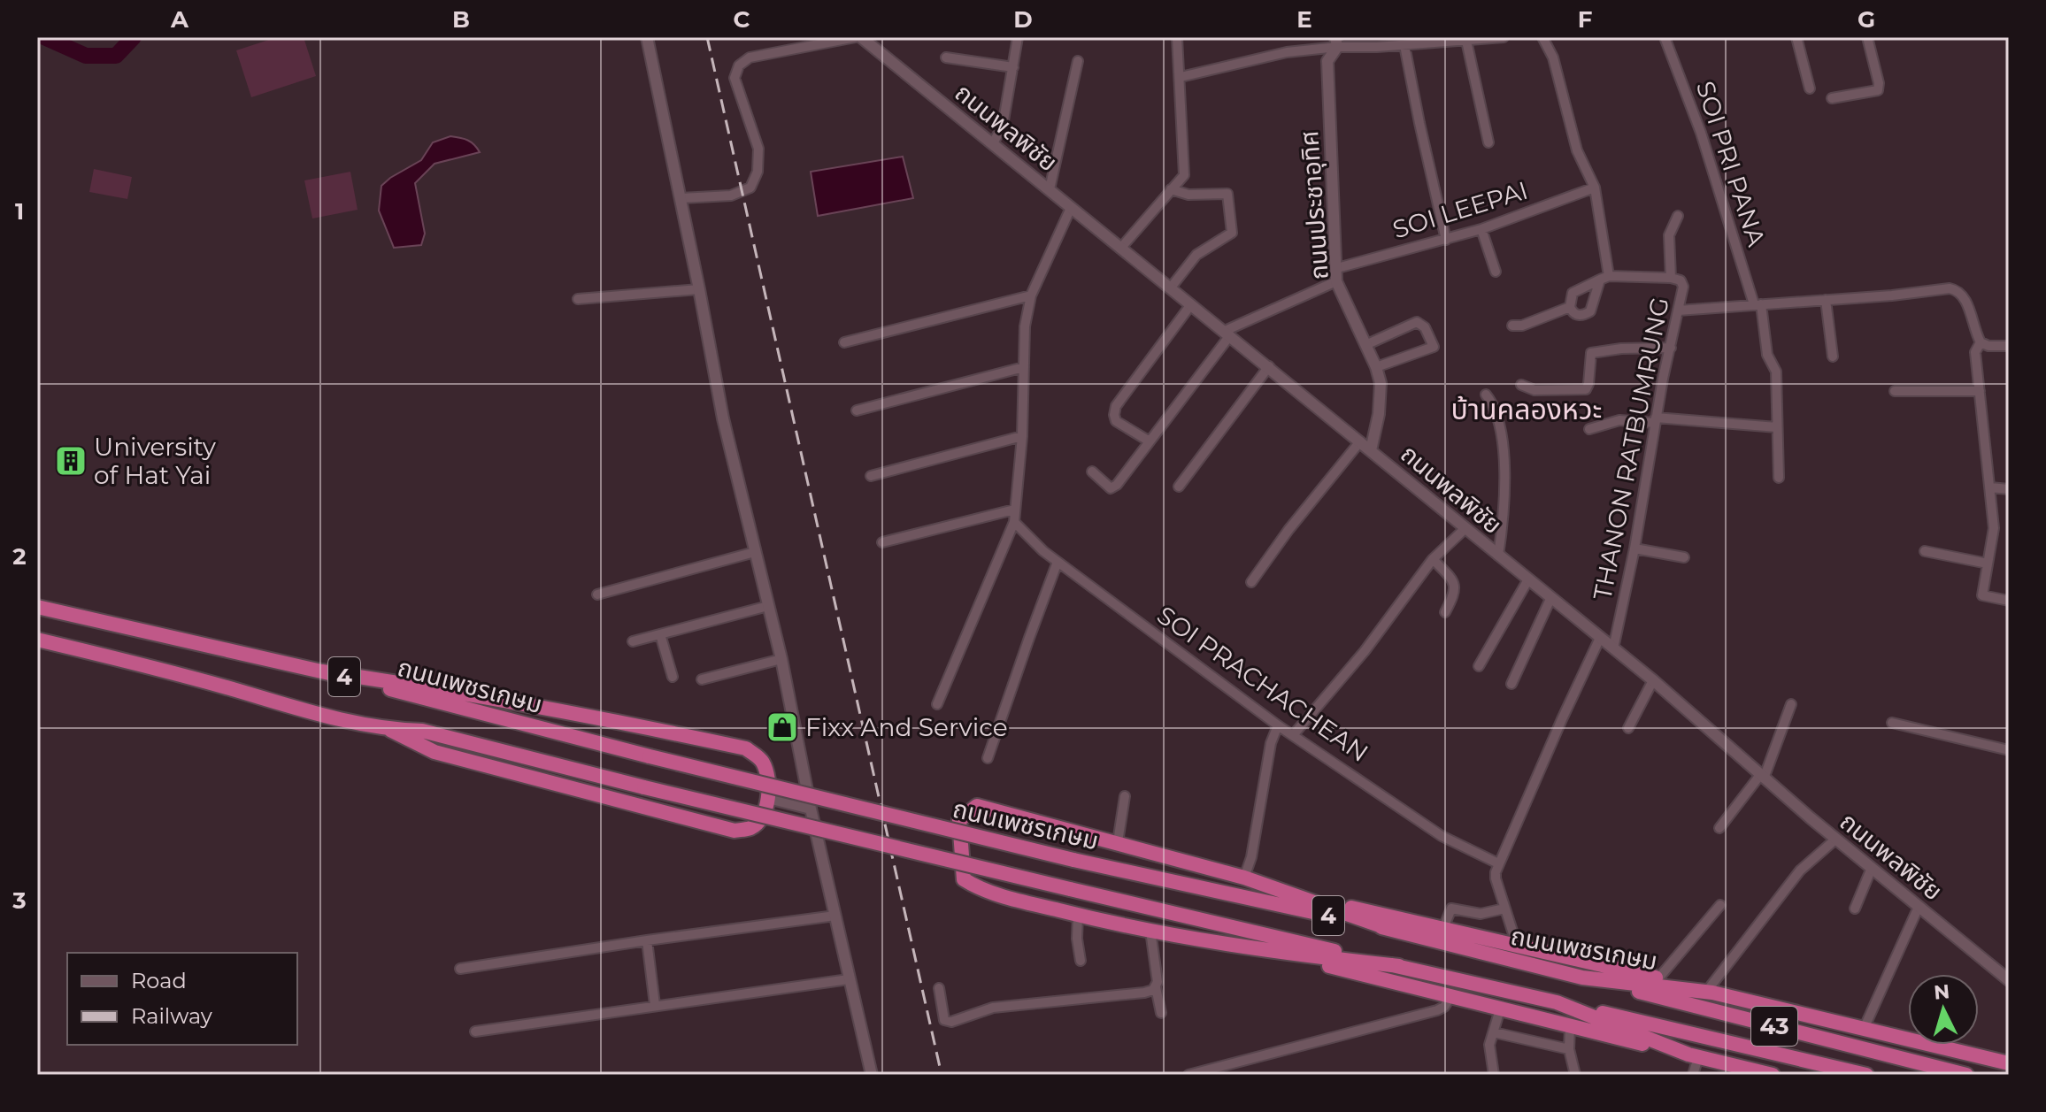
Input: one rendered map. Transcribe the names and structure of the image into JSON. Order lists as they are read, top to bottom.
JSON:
{
  "streets": {
    "highway": ["4", "ถนนเพชรเกษม", "43"],
    "street": [
      "ถนนพลพิชัย",
      "SOI PRI PANA",
      "ถนนประชาอุทิศ",
      "SOI LEEPAI",
      "THANON RATBUMRUNG",
      "SOI PRACHACHEAN"
    ]
  },
  "crossings": [
    ["ถนนพลพิชัย", "ถนนประชาอุทิศ"],
    ["ถนนพลพิชัย", "THANON RATBUMRUNG"],
    ["ถนนประชาอุทิศ", "SOI LEEPAI"],
    ["ถนนเพชรเกษม", "43"]
  ],
  "districts": ["บ้านคลองหวะ"],
  "places": {
    "building": ["University of Hat Yai"],
    "shop": ["Fixx And Service"]
  },
  "legend": ["Road", "Railway"],
  "north": "top",
  "grid": {
    "columns": [
      "A",
      "B",
      "C",
      "D",
      "E",
      "F",
      "G"
    ],
    "rows": ["1", "2", "3"]
  }
}
